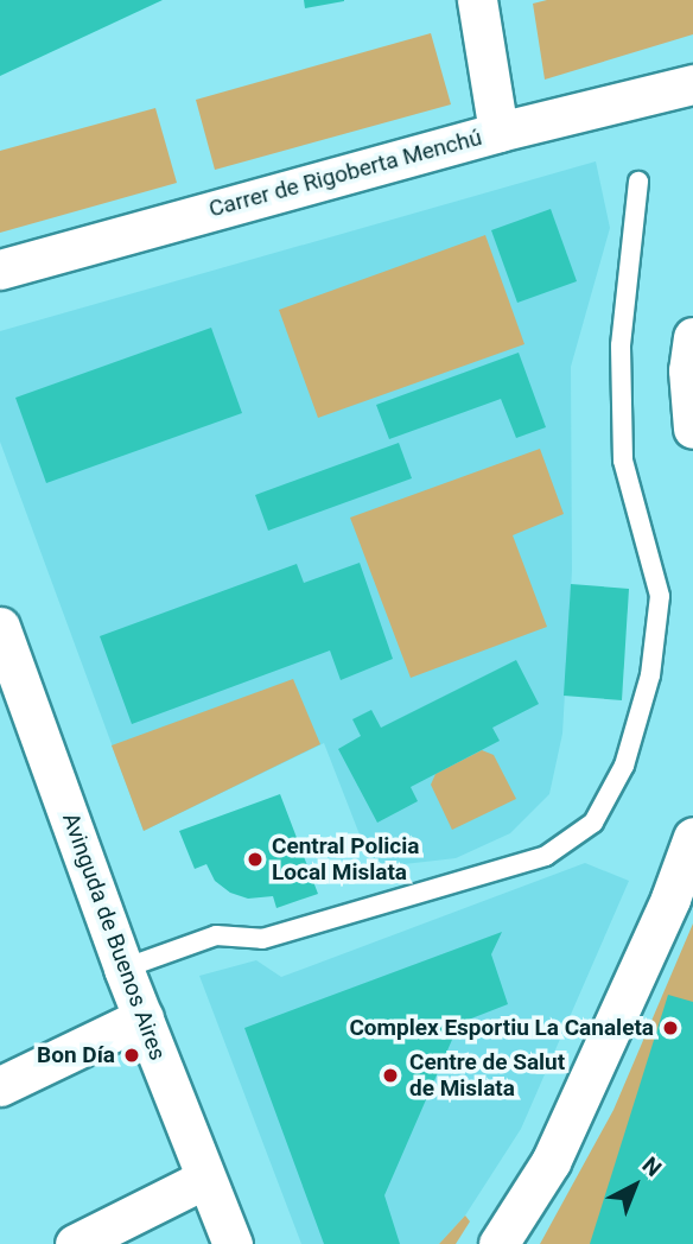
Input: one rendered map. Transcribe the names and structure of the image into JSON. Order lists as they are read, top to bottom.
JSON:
{
  "streets": {
    "street": ["Carrer de Rigoberta Menchú", "Avinguda de Buenos Aires"]
  },
  "places": [
    "Central Policia Local Mislata",
    "Complex Esportiu La Canaleta",
    "Bon Día",
    "Centre de Salut de Mislata"
  ],
  "north": "top right"
}
